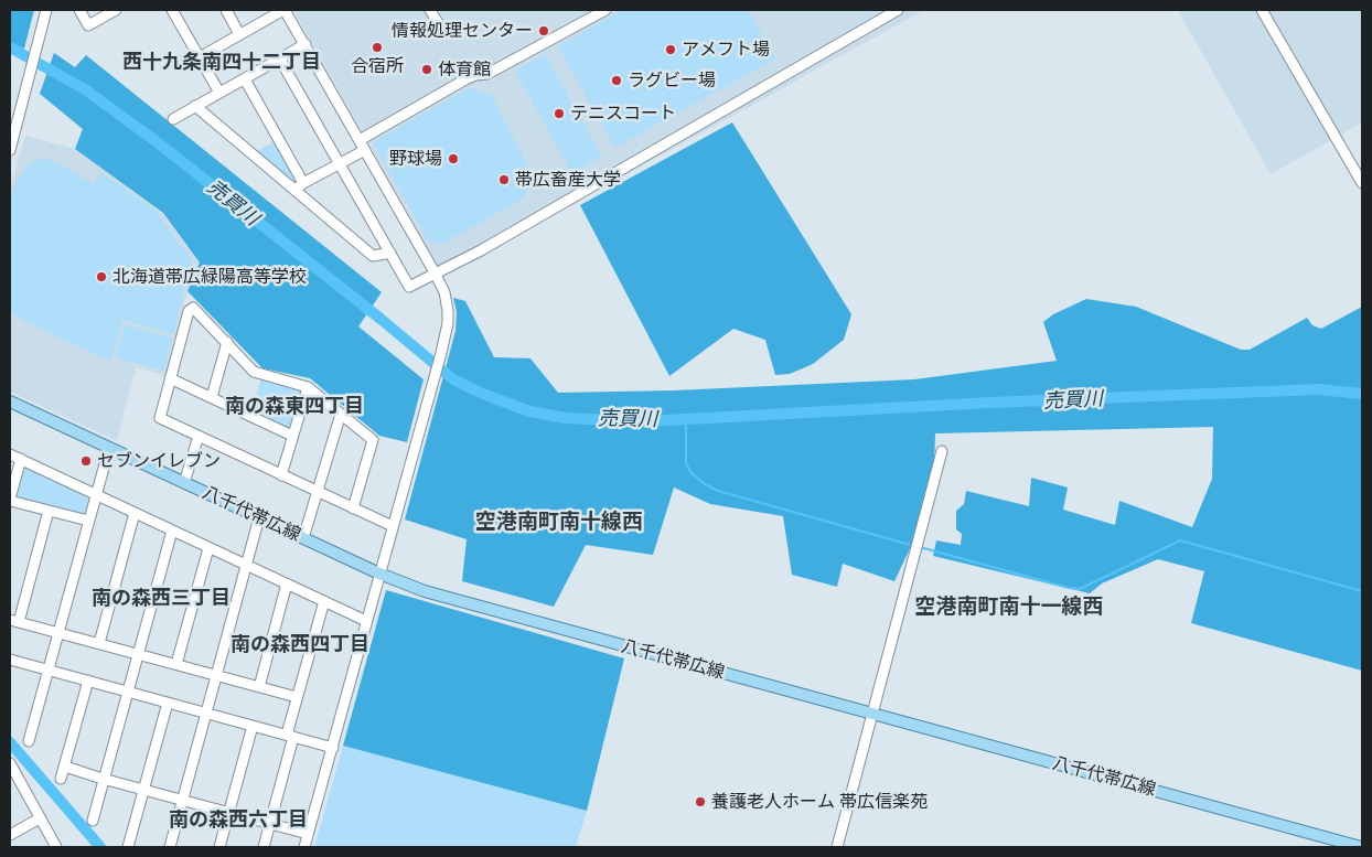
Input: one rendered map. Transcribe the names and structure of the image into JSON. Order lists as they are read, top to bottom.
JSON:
{
  "streets": {
    "main road": ["八千代帯広線"]
  },
  "districts": [
    "西十九条南四十二丁目",
    "南の森東四丁目",
    "空港南町南十線西",
    "南の森西三丁目",
    "空港南町南十一線西",
    "南の森西四丁目",
    "南の森西六丁目"
  ],
  "water": ["売買川"],
  "places": [
    "情報処理センター",
    "合宿所",
    "アメフト場",
    "体育館",
    "ラグビー場",
    "テニスコート",
    "野球場",
    "帯広畜産大学",
    "北海道帯広緑陽高等学校",
    "セブンイレブン",
    "養護老人ホーム 帯広信楽苑"
  ]
}
